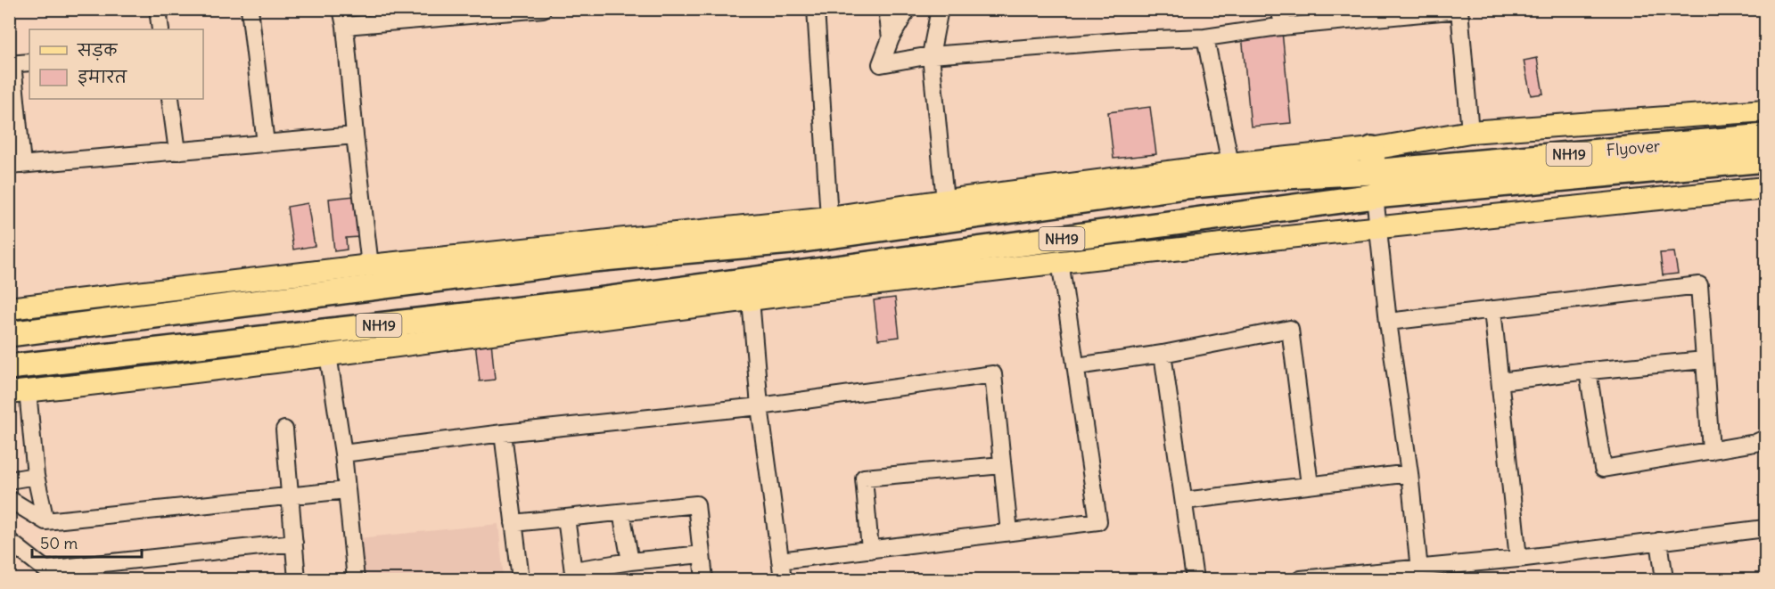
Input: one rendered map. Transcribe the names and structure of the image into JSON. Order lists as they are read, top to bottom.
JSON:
{
  "streets": {
    "highway": ["Flyover", "NH19"]
  },
  "crossings": [
    ["Flyover", "NH19"]
  ],
  "legend": ["सड़क", "इमारत"],
  "scale_bar": "50 m"
}
